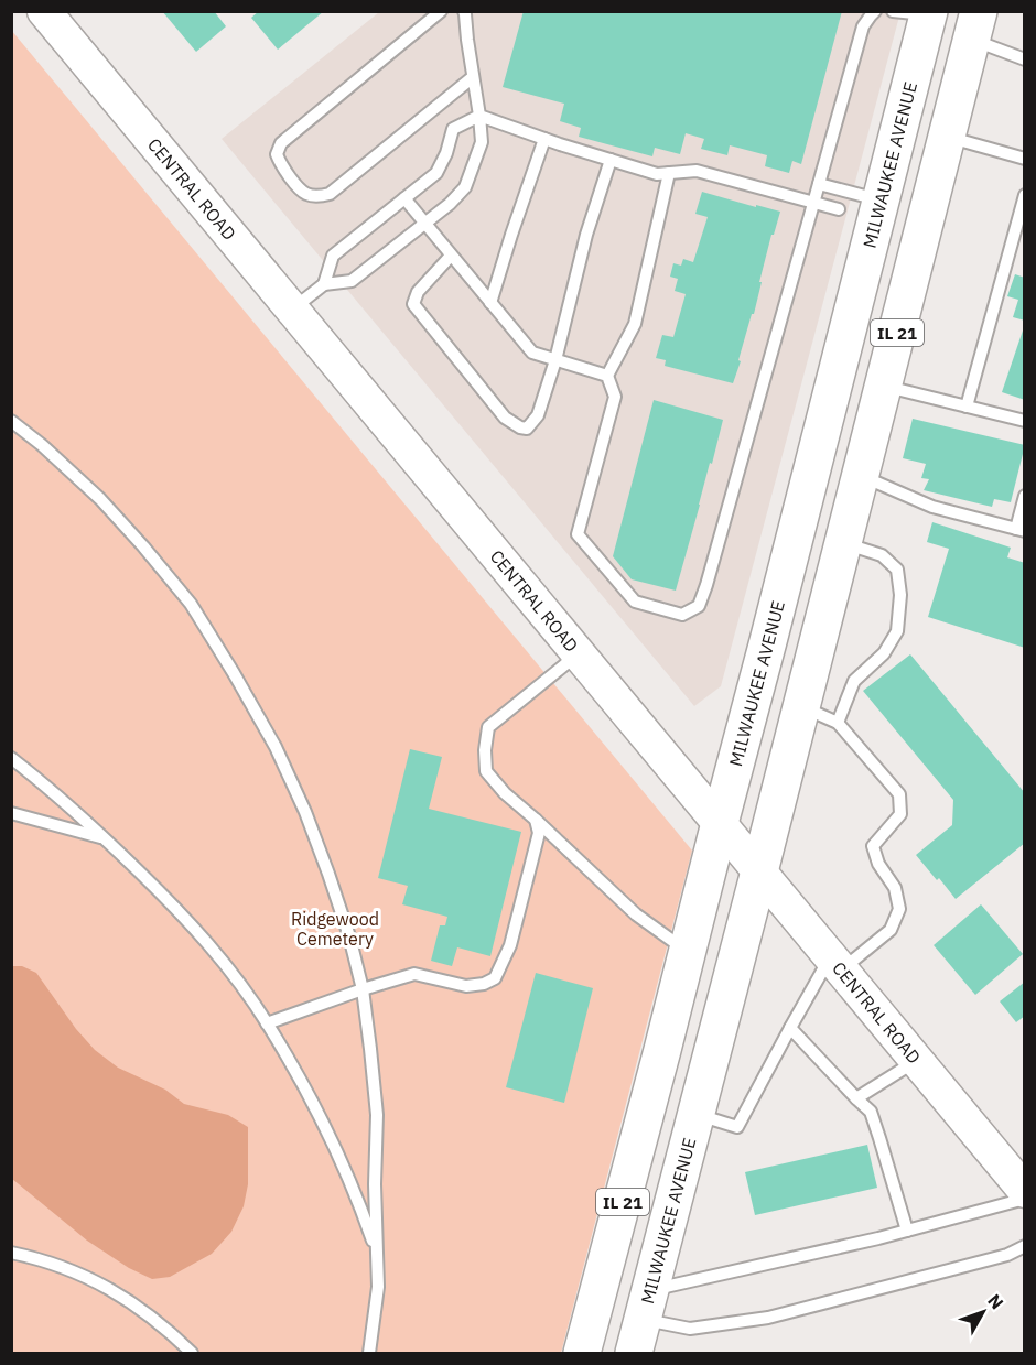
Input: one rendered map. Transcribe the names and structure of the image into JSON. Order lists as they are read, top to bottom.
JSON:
{
  "streets": {
    "main road": ["MILWAUKEE AVENUE", "CENTRAL ROAD", "IL 21"]
  },
  "crossings": [
    ["MILWAUKEE AVENUE", "CENTRAL ROAD"]
  ],
  "parks": ["Ridgewood Cemetery"],
  "north": "top right"
}
